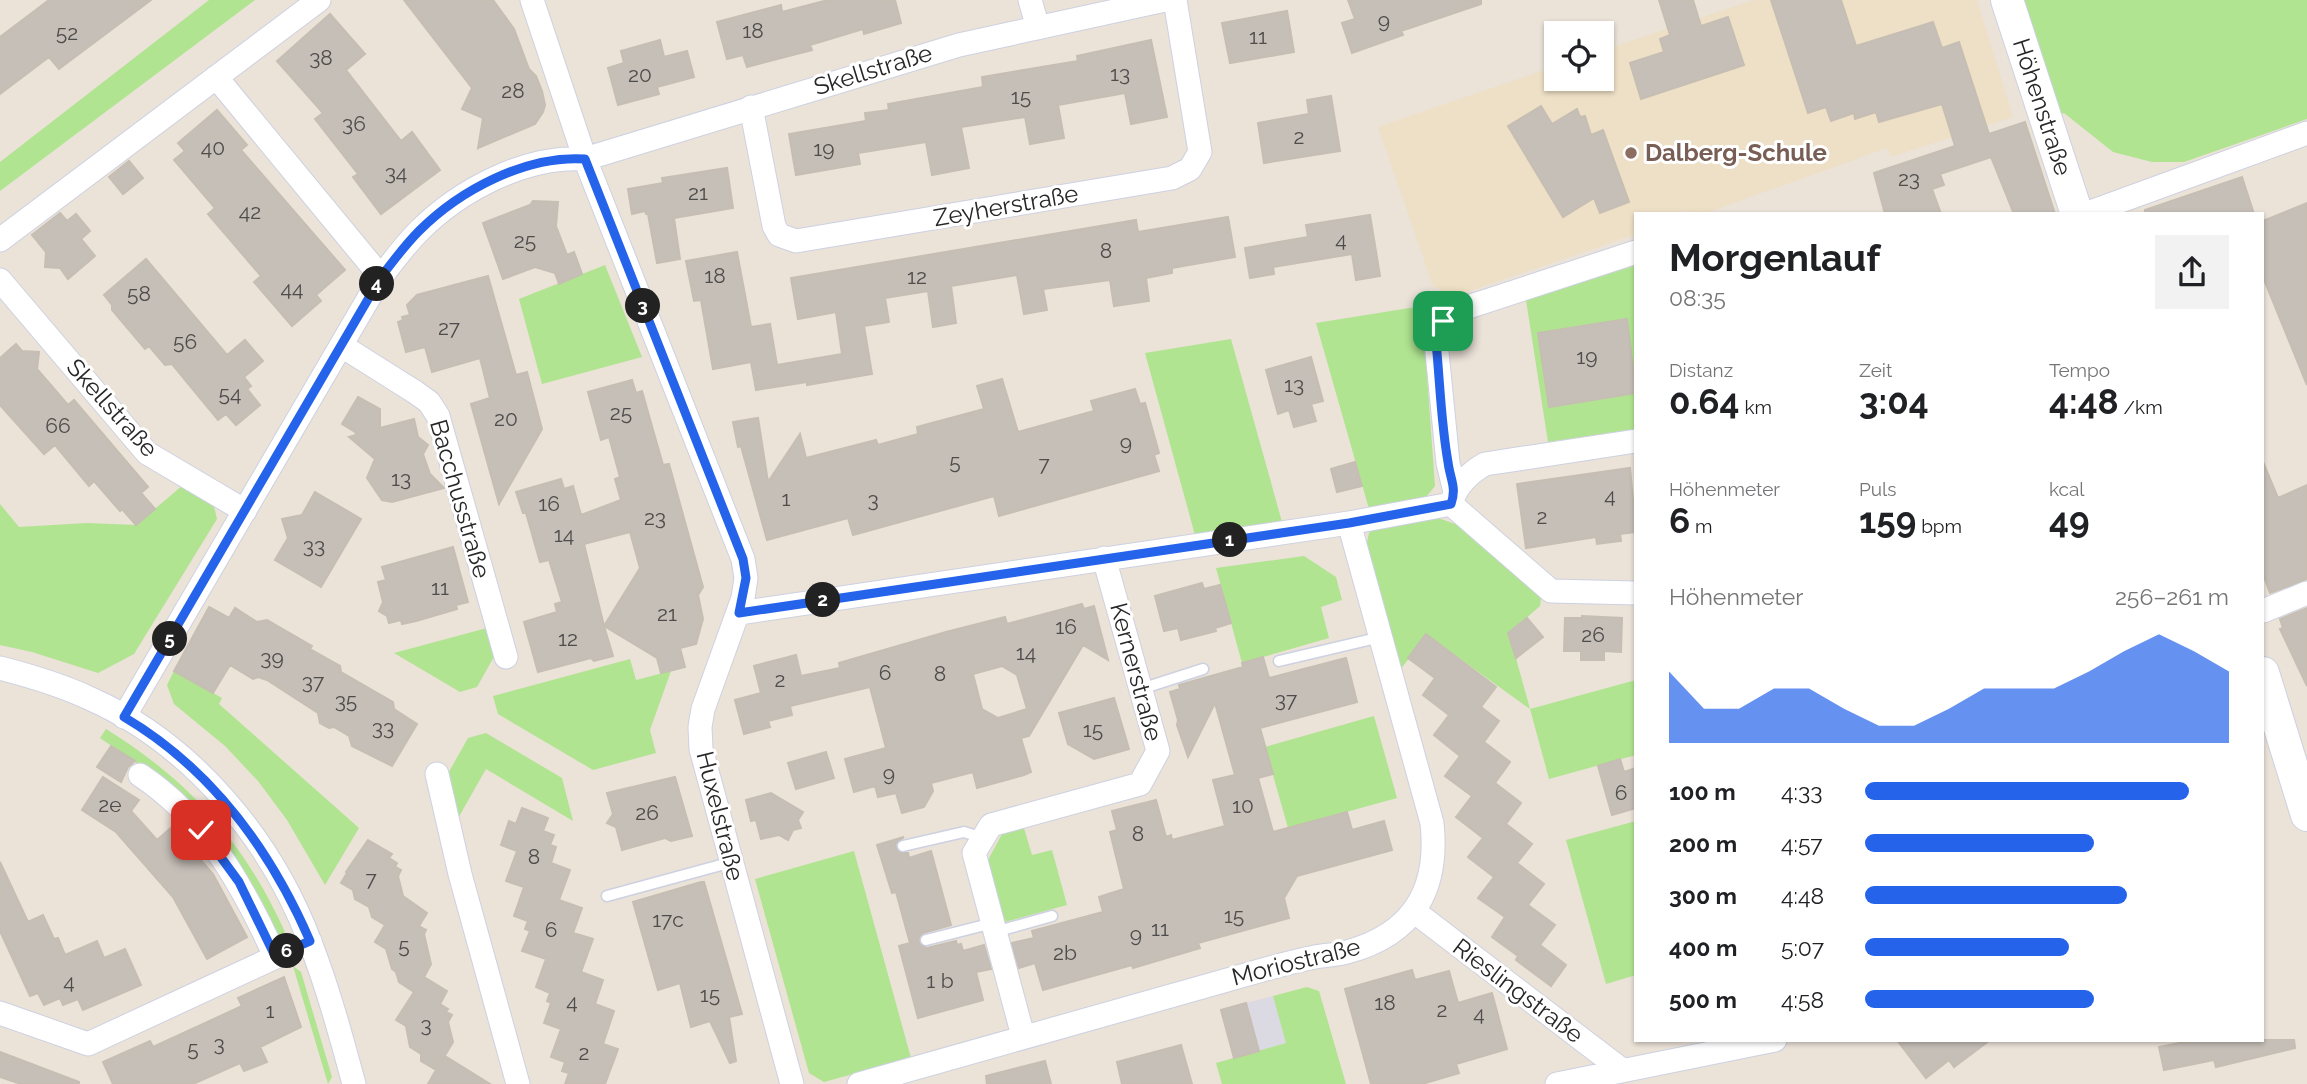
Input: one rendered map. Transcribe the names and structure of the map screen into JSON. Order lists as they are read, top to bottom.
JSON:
{
  "streets": {
    "main road": ["Höhenstraße"],
    "street": [
      "Skellstraße",
      "Zeyherstraße",
      "Bacchusstraße",
      "Kernerstraße",
      "Huxelstraße",
      "Moriostraße",
      "Rieslingstraße"
    ]
  },
  "crossings": [
    ["Skellstraße", "Zeyherstraße"],
    ["Skellstraße", "Bacchusstraße"],
    ["Skellstraße", "Huxelstraße"],
    ["Moriostraße", "Rieslingstraße"]
  ],
  "places": ["Dalberg-Schule"],
  "house_numbers": [
    "9",
    "18",
    "52",
    "11",
    "38",
    "13",
    "20",
    "28",
    "15",
    "36",
    "2",
    "40",
    "19",
    "34",
    "23",
    "21",
    "42",
    "4",
    "25",
    "8",
    "18",
    "12",
    "44",
    "58",
    "27",
    "56",
    "19",
    "13",
    "54",
    "25",
    "20",
    "66",
    "9",
    "5",
    "7",
    "13",
    "4",
    "1",
    "3",
    "16",
    "2",
    "23",
    "14",
    "33",
    "11",
    "21",
    "16",
    "26",
    "12",
    "14",
    "39",
    "6",
    "8",
    "2",
    "37",
    "37",
    "35",
    "33",
    "15",
    "9",
    "6",
    "2e",
    "10",
    "26",
    "8",
    "8",
    "7",
    "15",
    "17c",
    "11",
    "6",
    "9",
    "5",
    "2b",
    "1 b",
    "4",
    "15",
    "4",
    "18",
    "2",
    "1",
    "4",
    "3",
    "3",
    "5",
    "2"
  ],
  "page": {
    "heading": ["Morgenlauf", "08:35"],
    "pins": [
      "4",
      "3",
      "1",
      "2",
      "5",
      "6"
    ],
    "stats": [
      ["Distanz", "0.64 km"],
      ["Zeit", "3:04"],
      ["Tempo", "4:48 /km"],
      ["Höhenmeter", "6 m"],
      ["Puls", "159 bpm"],
      ["kcal", "49"]
    ],
    "chart": ["Höhenmeter", "256–261 m"],
    "list": [
      {
        "name": "100 m",
        "note": "4:33"
      },
      {
        "name": "200 m",
        "note": "4:57"
      },
      {
        "name": "300 m",
        "note": "4:48"
      },
      {
        "name": "400 m",
        "note": "5:07"
      },
      {
        "name": "500 m",
        "note": "4:58"
      }
    ]
  }
}
